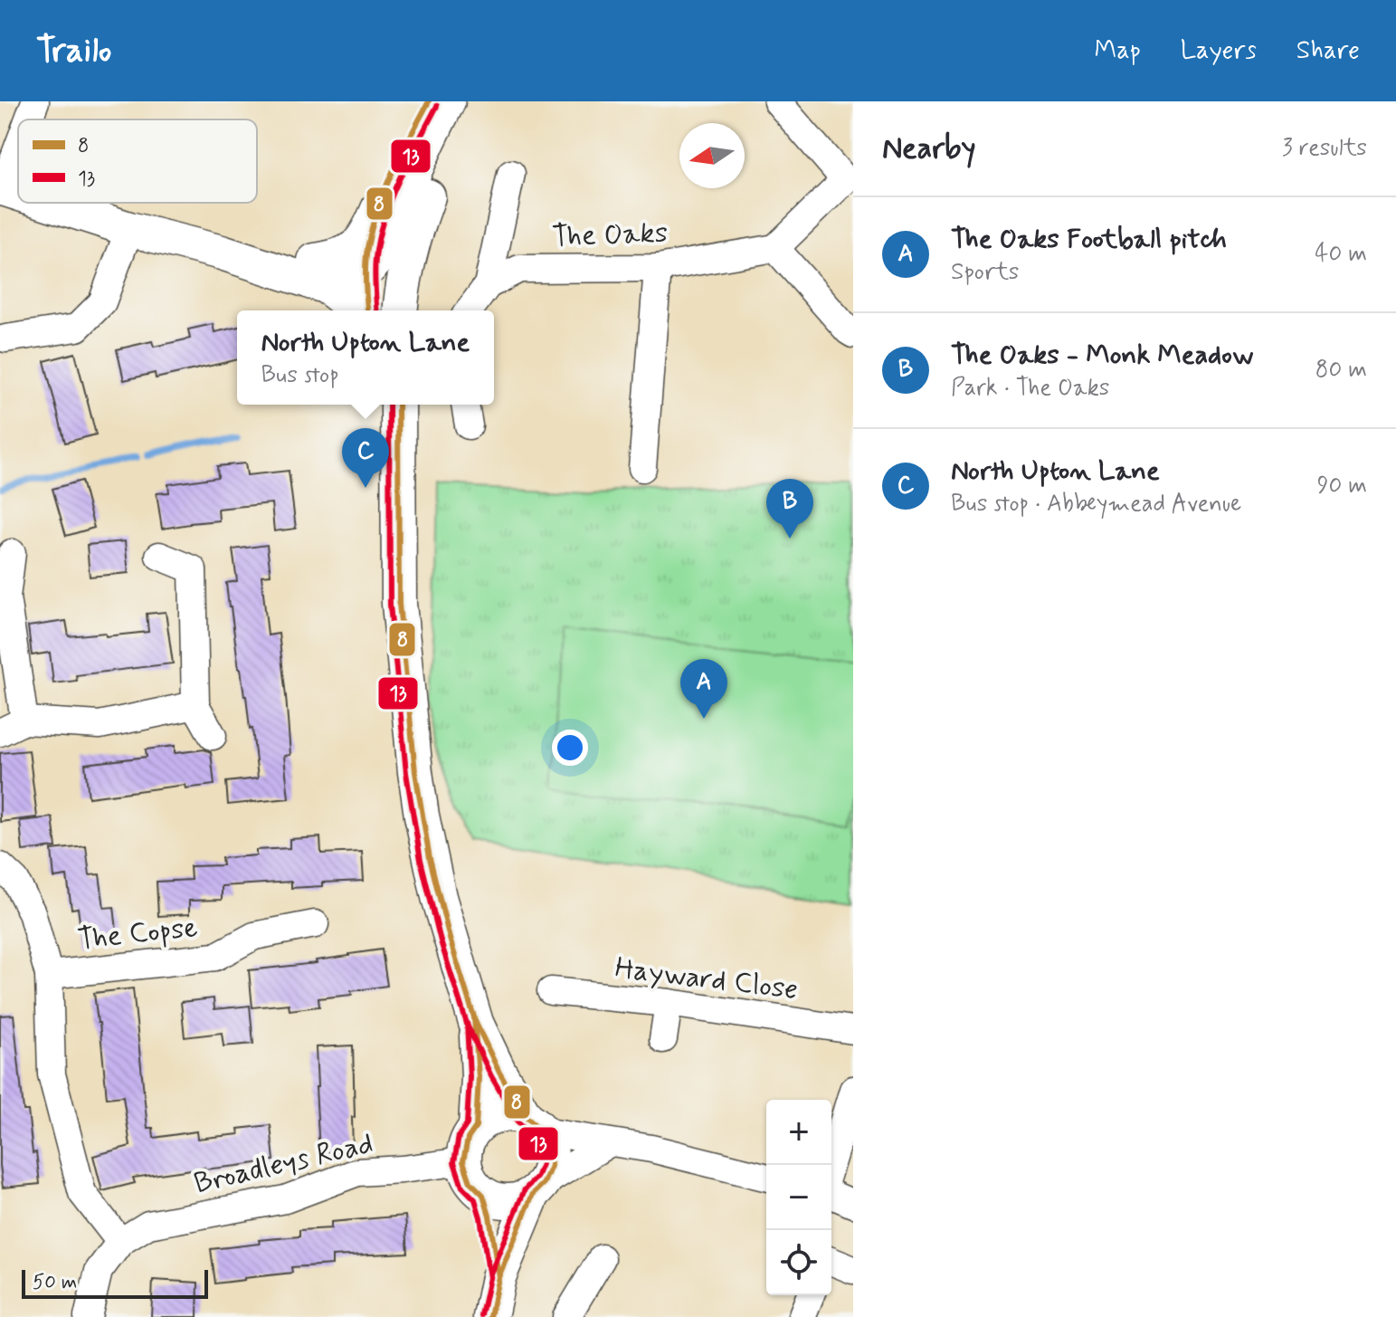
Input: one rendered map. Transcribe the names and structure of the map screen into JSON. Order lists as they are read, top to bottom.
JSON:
{
  "streets": {
    "street": [
      "The Oaks",
      "The Copse",
      "Hayward Close",
      "Broadleys Road"
    ]
  },
  "lines": ["transit line 8", "transit line 13"],
  "legend": ["8", "13"],
  "scale_bar": "50 m",
  "north": "left",
  "page": {
    "header": "Trailo",
    "nav": ["Map", "Layers", "Share"],
    "heading": ["Nearby", "3 results"],
    "list": [
      {
        "mark": "A",
        "name": "The Oaks Football pitch",
        "note": "Sports",
        "value": "40 m"
      },
      {
        "mark": "B",
        "name": "The Oaks - Monk Meadow",
        "note": "Park · The Oaks",
        "value": "80 m"
      },
      {
        "mark": "C",
        "name": "North Upton Lane",
        "note": "Bus stop · Abbeymead Avenue",
        "value": "90 m"
      }
    ],
    "popup": ["North Upton Lane", "Bus stop"],
    "pins": ["C", "B", "A"],
    "map_buttons": ["+", "−"],
    "scale": "50 m"
  }
}
